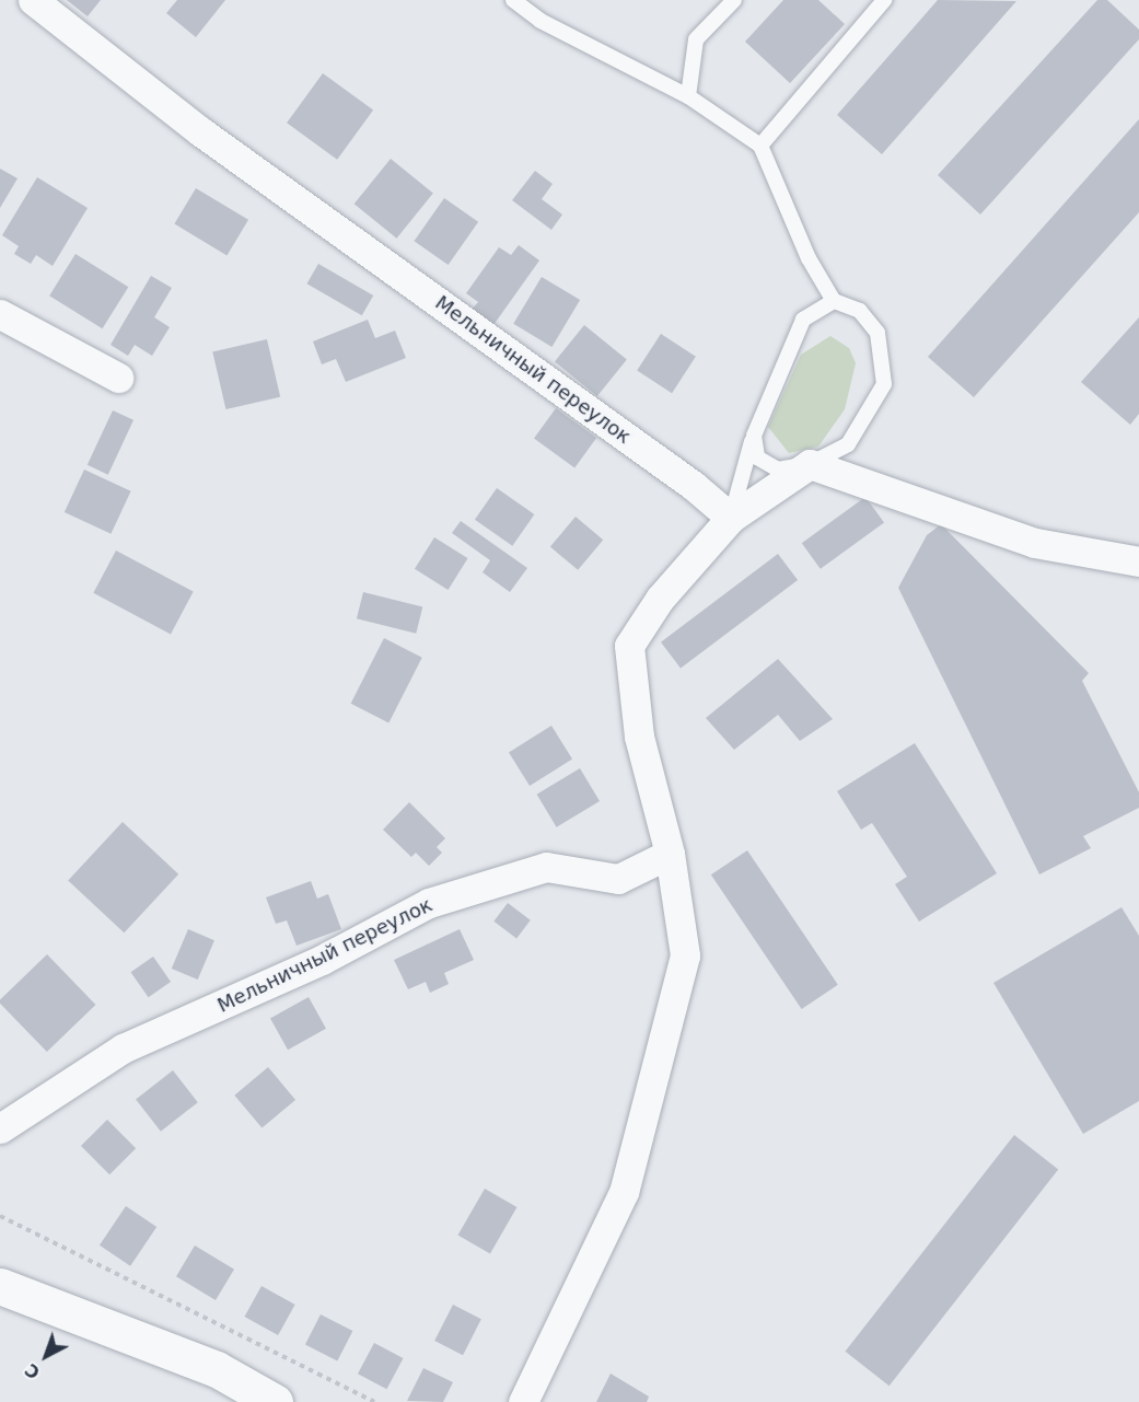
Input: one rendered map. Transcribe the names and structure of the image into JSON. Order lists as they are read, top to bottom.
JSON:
{
  "streets": {
    "street": ["Мельничный переулок"]
  },
  "north": "bottom left"
}
